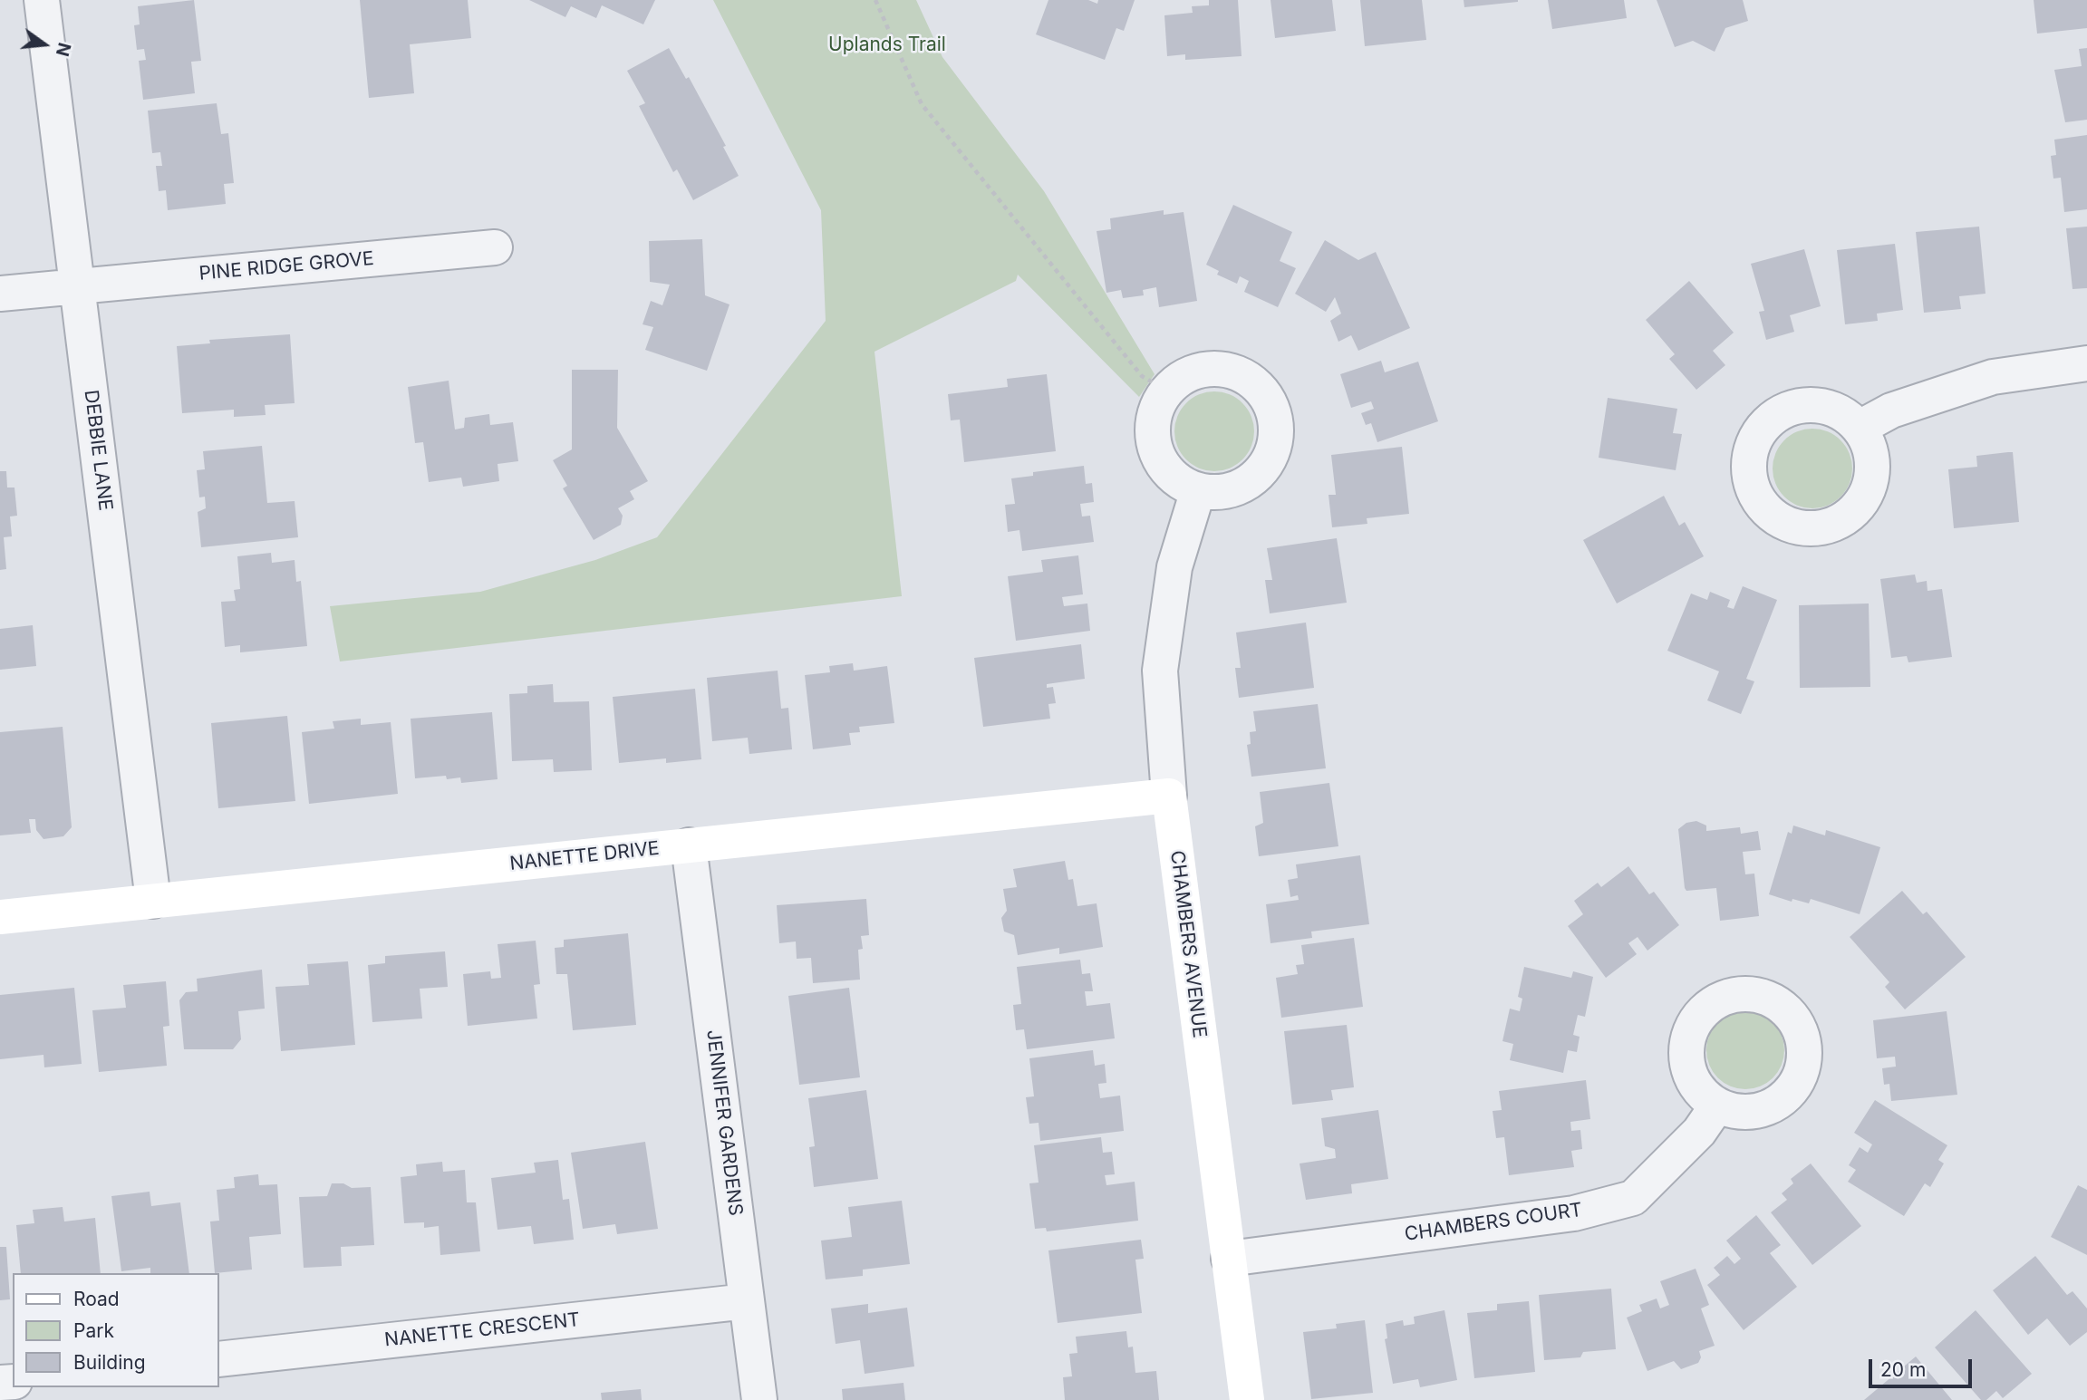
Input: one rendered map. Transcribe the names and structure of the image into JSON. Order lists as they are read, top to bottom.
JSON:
{
  "streets": {
    "street": [
      "PINE RIDGE GROVE",
      "DEBBIE LANE",
      "NANETTE DRIVE",
      "CHAMBERS AVENUE",
      "JENNIFER GARDENS",
      "CHAMBERS COURT",
      "NANETTE CRESCENT"
    ]
  },
  "crossings": [
    ["PINE RIDGE GROVE", "DEBBIE LANE"],
    ["DEBBIE LANE", "NANETTE DRIVE"],
    ["NANETTE DRIVE", "CHAMBERS AVENUE"],
    ["NANETTE DRIVE", "JENNIFER GARDENS"],
    ["CHAMBERS AVENUE", "CHAMBERS COURT"],
    ["JENNIFER GARDENS", "NANETTE CRESCENT"]
  ],
  "parks": ["Uplands Trail"],
  "legend": ["Road", "Park", "Building"],
  "scale_bar": "20 m",
  "north": "right"
}
